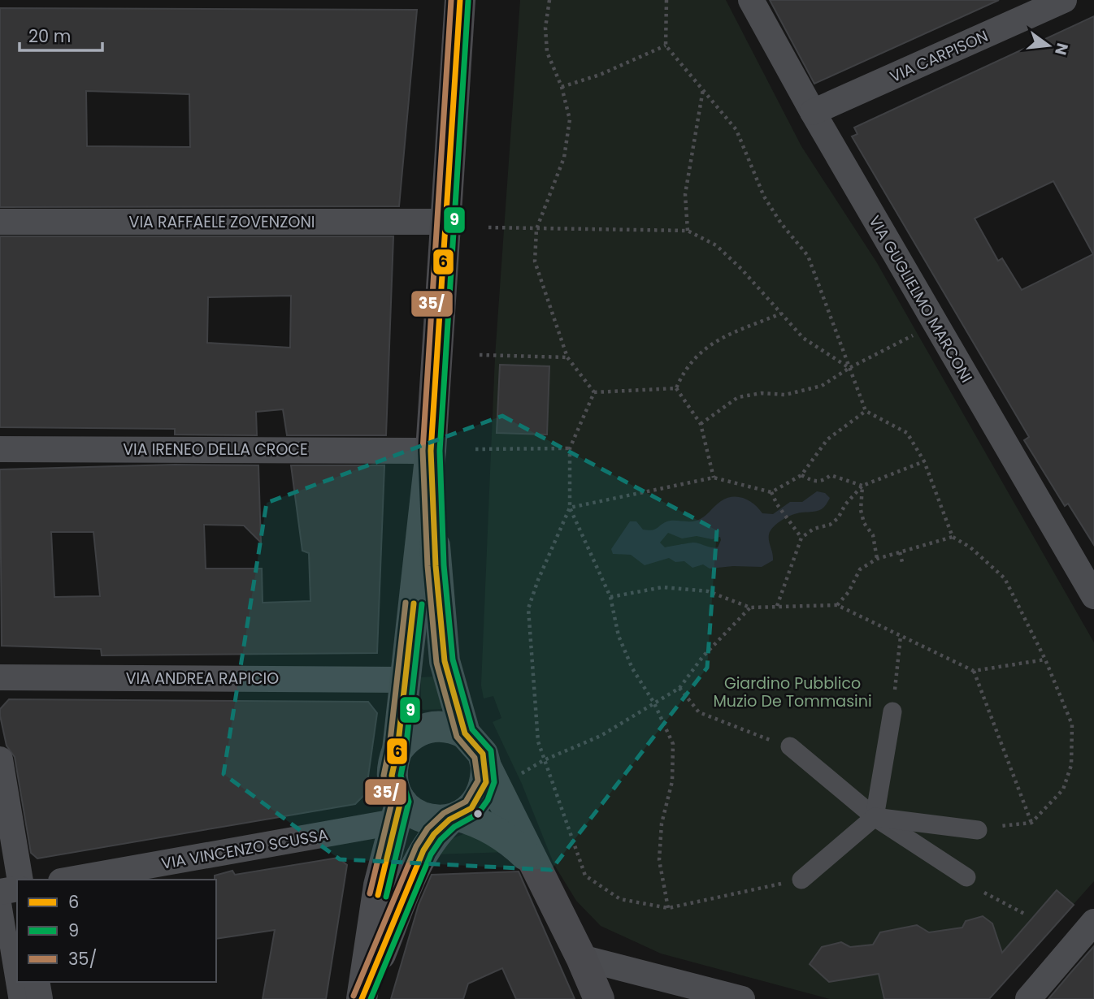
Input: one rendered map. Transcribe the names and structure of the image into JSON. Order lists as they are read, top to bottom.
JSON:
{
  "streets": {
    "street": [
      "VIA CARPISON",
      "VIA RAFFAELE ZOVENZONI",
      "VIA GUGLIELMO MARCONI",
      "VIA IRENEO DELLA CROCE",
      "VIA ANDREA RAPICIO",
      "VIA VINCENZO SCUSSA"
    ]
  },
  "crossings": [
    ["VIA CARPISON", "VIA GUGLIELMO MARCONI"]
  ],
  "parks": ["Giardino Pubblico Muzio De Tommasini"],
  "lines": ["transit line 6", "transit line 35/", "transit line 9"],
  "legend": ["6", "9", "35/"],
  "scale_bar": "20 m",
  "north": "right"
}
